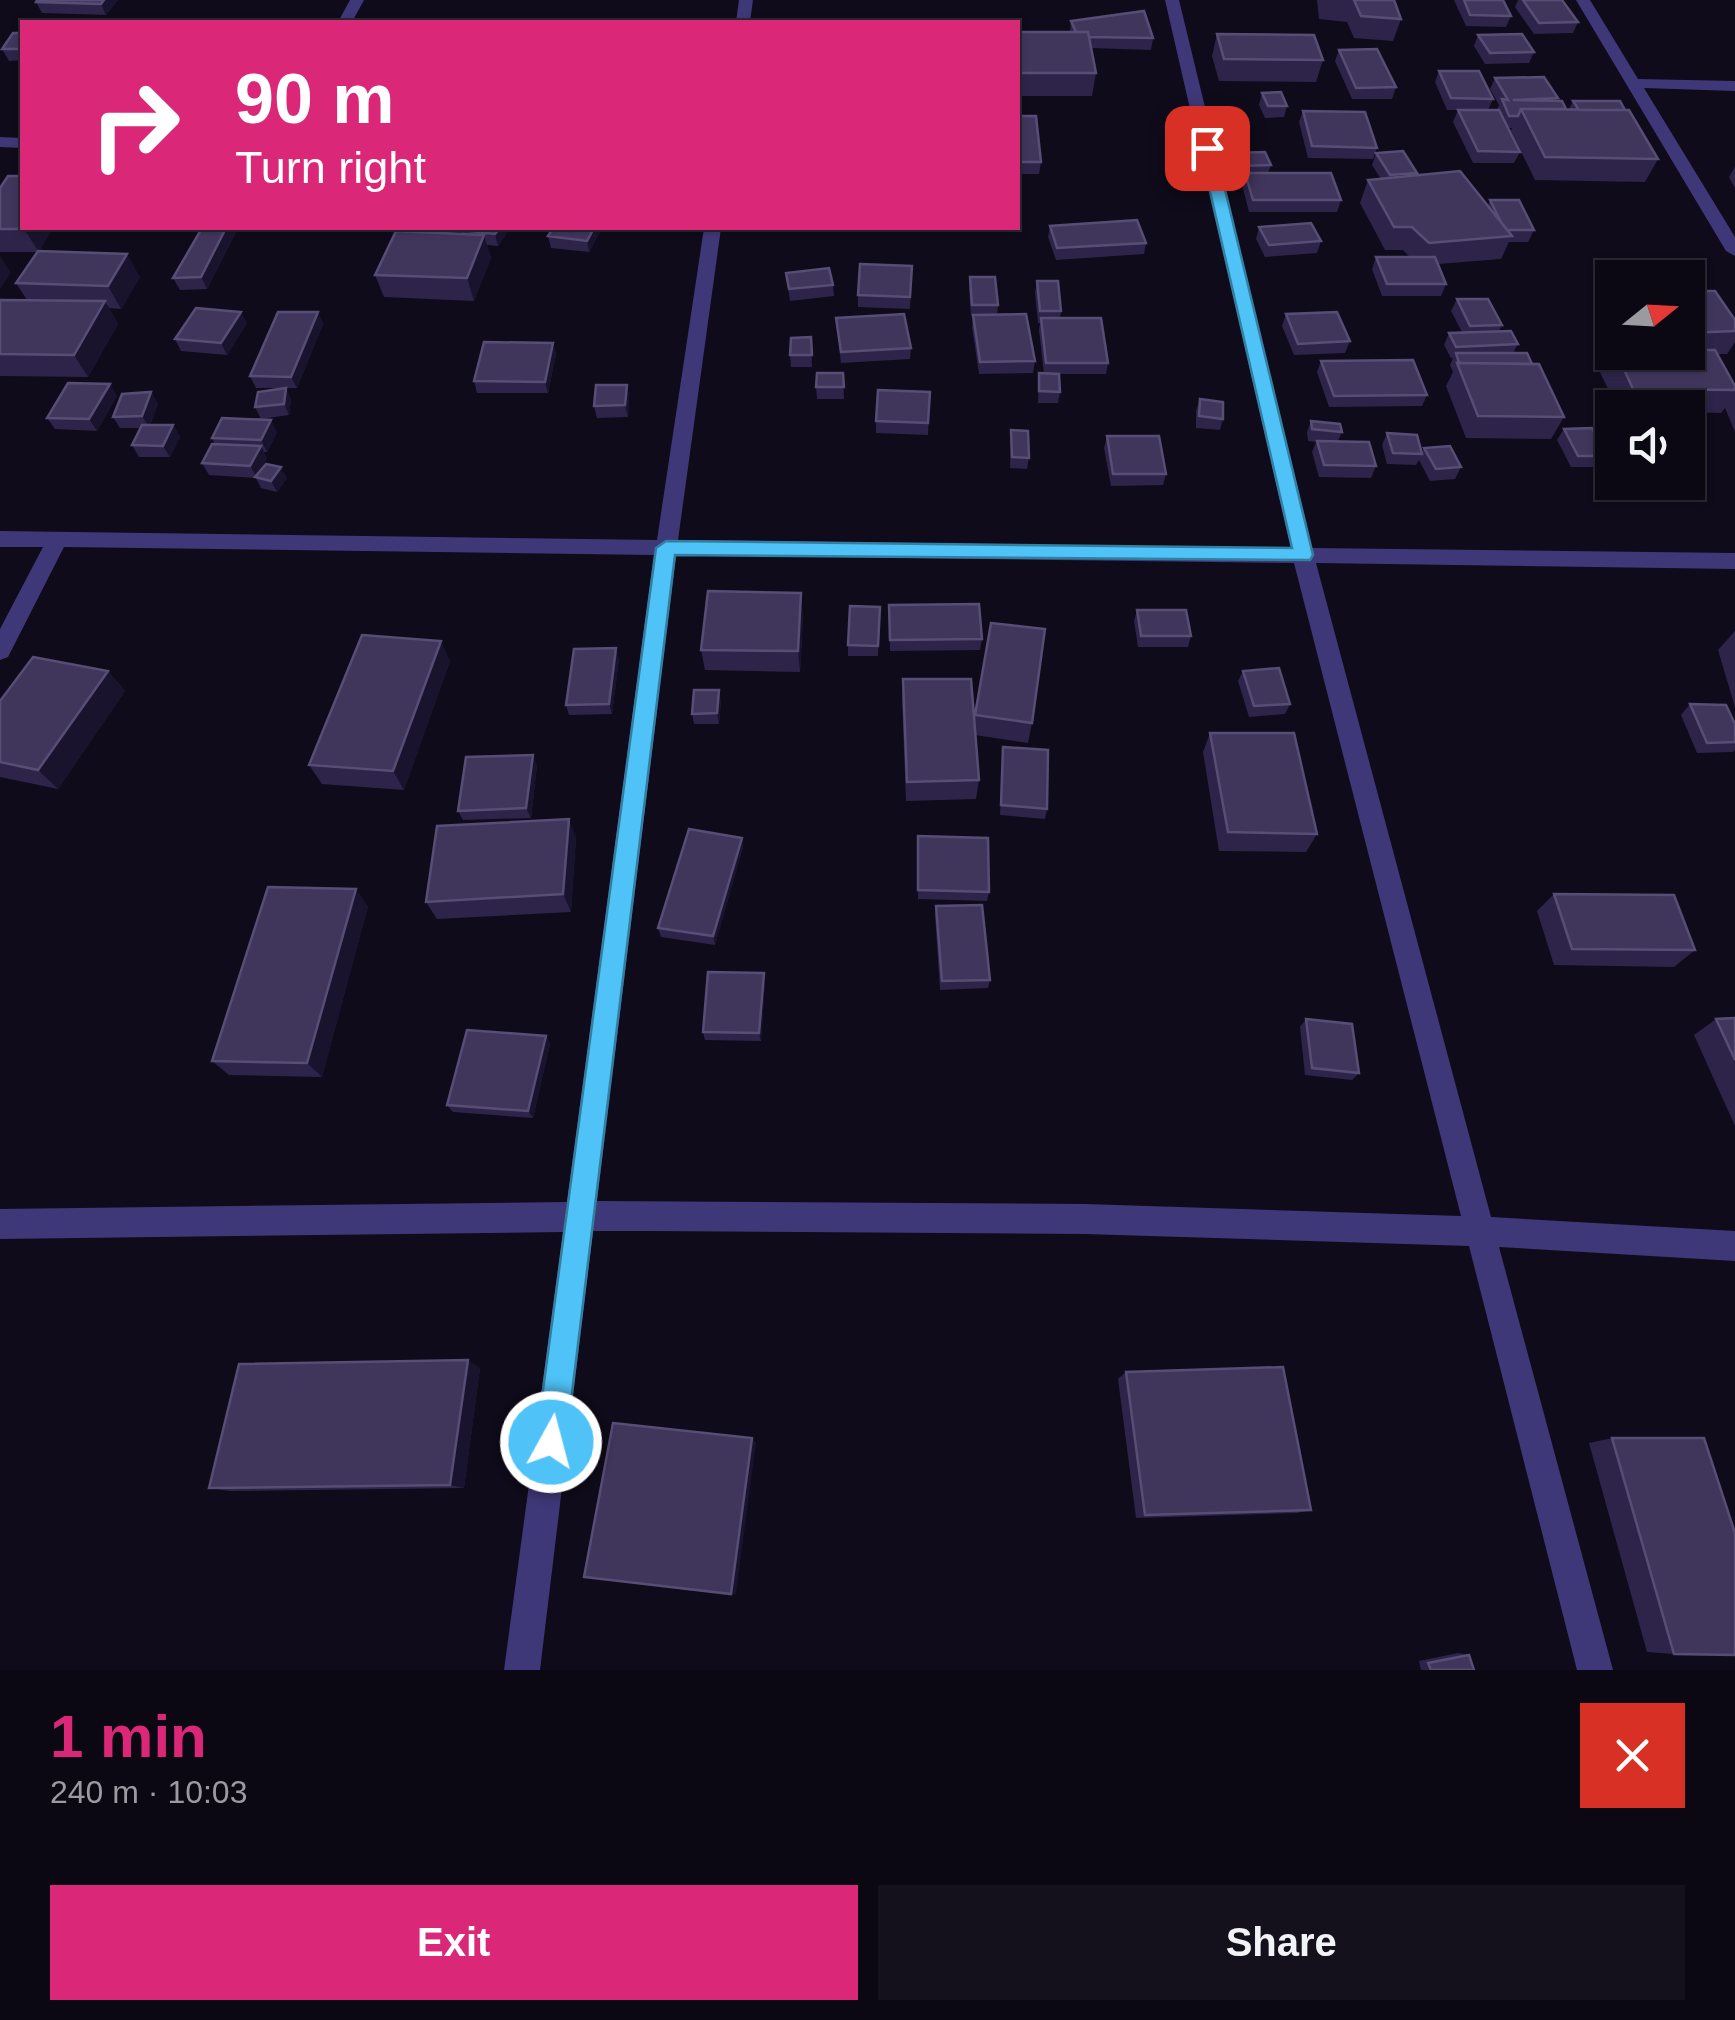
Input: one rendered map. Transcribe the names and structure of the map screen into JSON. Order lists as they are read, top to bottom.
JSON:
{
  "north": "right",
  "page": {
    "turn": ["90 m", "Turn right"],
    "heading": ["1 min", "240 m · 10:03"],
    "buttons": ["Exit", "Share"]
  }
}
